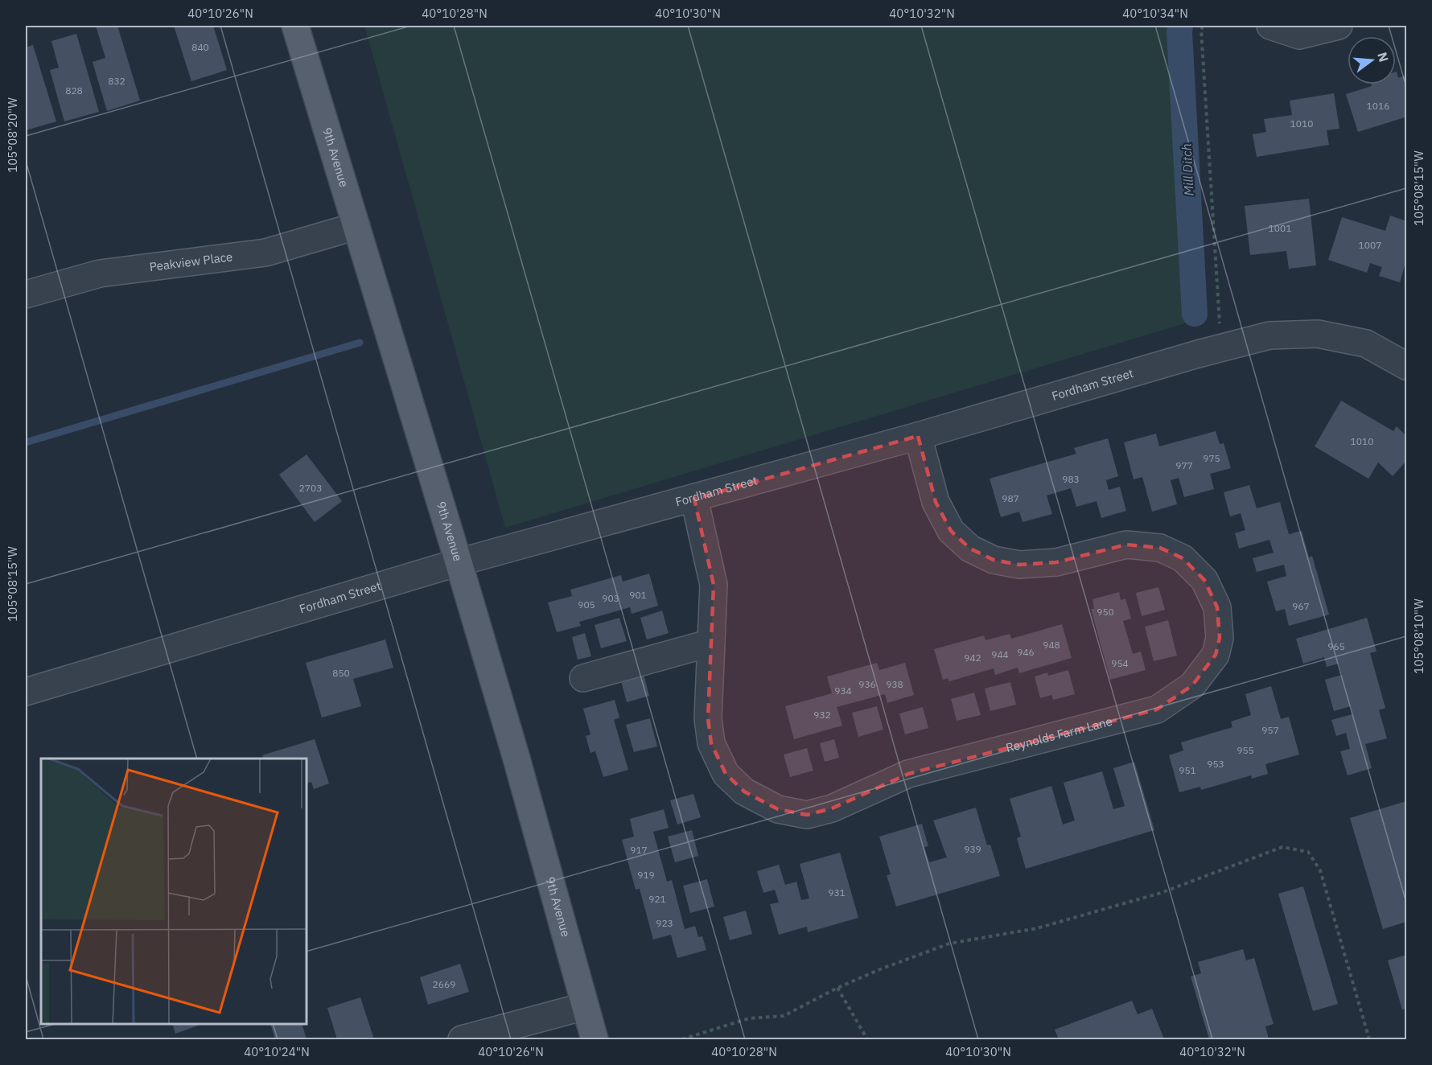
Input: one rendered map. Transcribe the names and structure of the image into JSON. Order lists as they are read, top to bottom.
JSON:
{
  "streets": {
    "main road": ["9th Avenue"],
    "street": ["Peakview Place", "Fordham Street", "Reynolds Farm Lane"]
  },
  "crossings": [
    ["9th Avenue", "Peakview Place"],
    ["9th Avenue", "Fordham Street"],
    ["Fordham Street", "Reynolds Farm Lane"]
  ],
  "water": ["Mill Ditch"],
  "house_numbers": [
    "840",
    "832",
    "828",
    "1016",
    "1010",
    "1001",
    "1007",
    "1010",
    "975",
    "977",
    "983",
    "2703",
    "987",
    "901",
    "903",
    "905",
    "967",
    "950",
    "948",
    "965",
    "946",
    "944",
    "942",
    "954",
    "850",
    "936",
    "938",
    "934",
    "932",
    "957",
    "955",
    "953",
    "951",
    "939",
    "917",
    "919",
    "931",
    "921",
    "923",
    "2669"
  ],
  "north": "right",
  "coordinates": [
    "40°10'26\"N",
    "40°10'28\"N",
    "40°10'30\"N",
    "40°10'32\"N",
    "40°10'34\"N",
    "105°08'20\"W",
    "105°08'15\"W",
    "105°08'10\"W",
    "40°10'24\"N"
  ]
}
